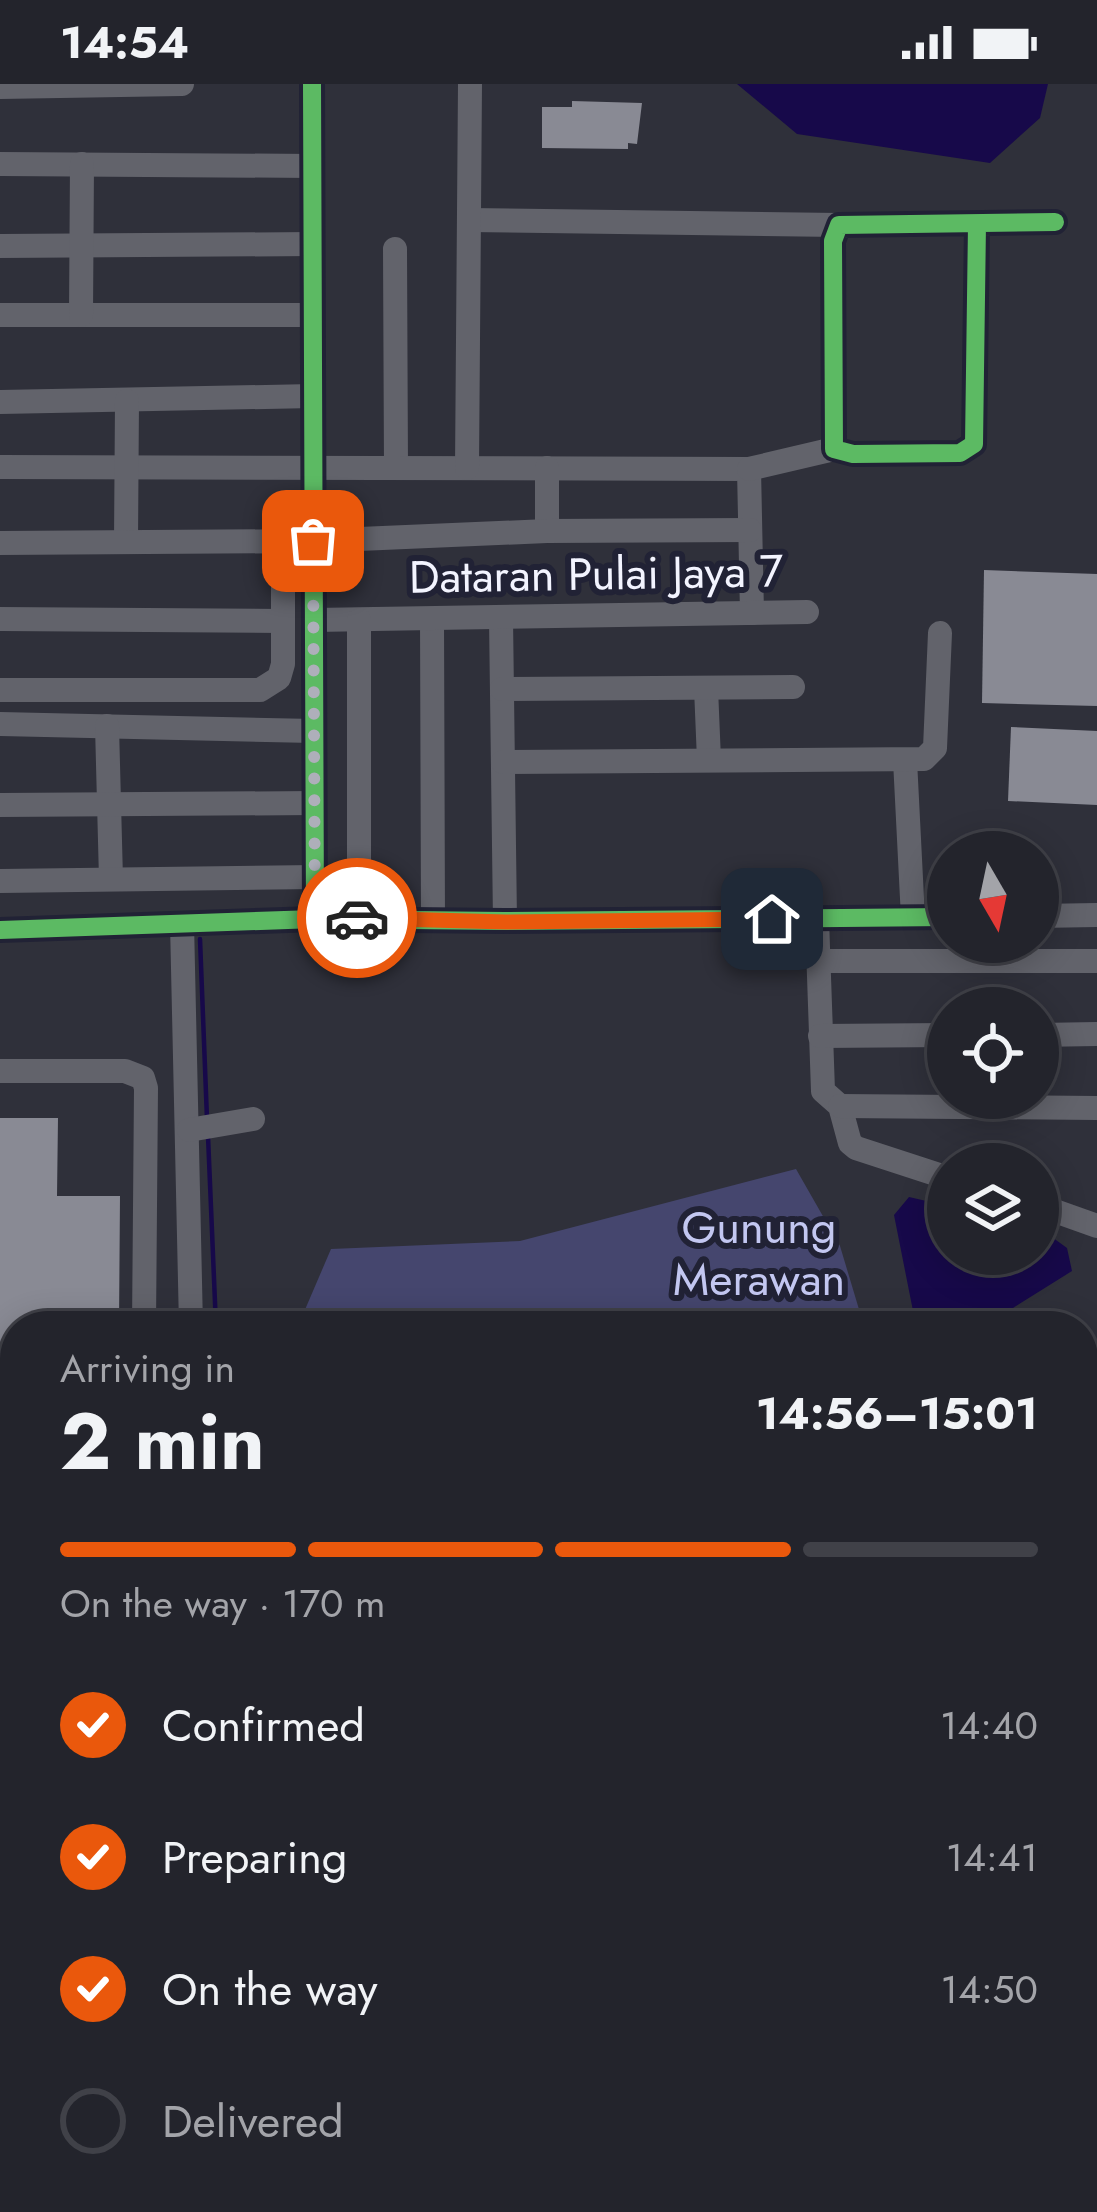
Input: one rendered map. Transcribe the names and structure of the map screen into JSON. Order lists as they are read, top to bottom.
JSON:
{
  "streets": {
    "street": ["Dataran Pulai Jaya 7"]
  },
  "parks": ["Gunung Merawan"],
  "north": "bottom",
  "page": {
    "status": "14:54",
    "heading": ["2 min", "Arriving in", "14:56–15:01"],
    "bar": "On the way · 170 m",
    "list": [
      ["Confirmed", "14:40"],
      ["Preparing", "14:41"],
      ["On the way", "14:50"],
      "Delivered"
    ]
  }
}
